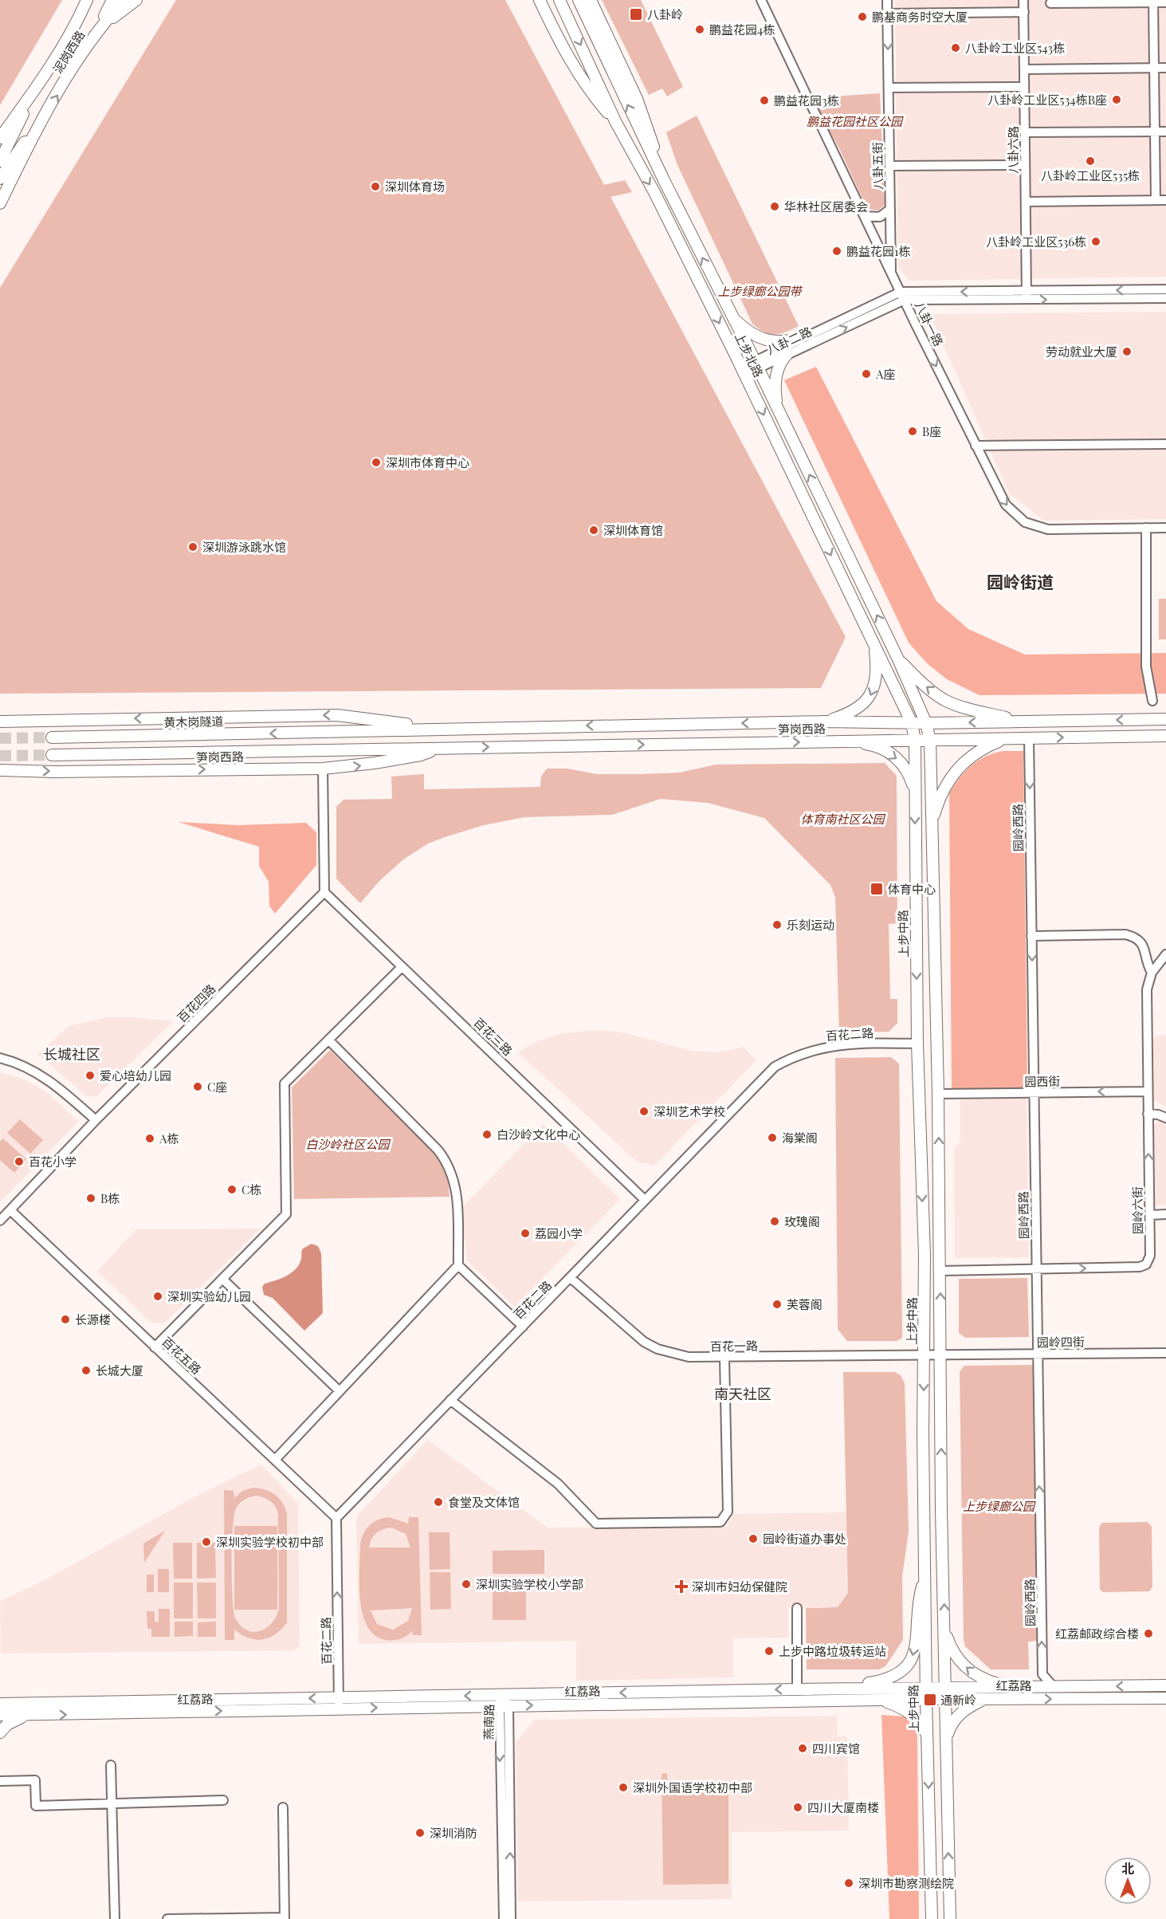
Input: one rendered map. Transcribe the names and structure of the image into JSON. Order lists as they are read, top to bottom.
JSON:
{
  "streets": {
    "main road": [
      "泥岗西路",
      "上步北路",
      "黄木岗隧道",
      "笋岗西路",
      "上步中路",
      "红荔路"
    ],
    "street": [
      "八卦六路",
      "八卦五街",
      "八卦一路",
      "八卦二路",
      "园岭西路",
      "百花四路",
      "百花二路",
      "百花三路",
      "园西街",
      "园岭六街",
      "园岭四街",
      "百花一路",
      "百花五路",
      "燕南路"
    ]
  },
  "crossings": [
    ["八卦六路", "八卦二路"],
    ["八卦五街", "八卦一路"],
    ["八卦一路", "八卦二路"],
    ["八卦二路", "上步北路"],
    ["上步北路", "笋岗西路"],
    ["上步北路", "上步中路"],
    ["黄木岗隧道", "笋岗西路"],
    ["笋岗西路", "园岭西路"],
    ["笋岗西路", "上步中路"],
    ["园岭西路", "园西街"],
    ["园岭西路", "园岭六街"],
    ["园岭西路", "园岭四街"],
    ["园岭西路", "红荔路"],
    ["上步中路", "百花二路"],
    ["上步中路", "百花一路"],
    ["上步中路", "红荔路"],
    ["百花四路", "百花三路"],
    ["百花四路", "百花五路"],
    ["百花二路", "百花三路"],
    ["百花二路", "百花一路"],
    ["百花二路", "百花五路"],
    ["百花二路", "红荔路"],
    ["园西街", "园岭六街"],
    ["园岭四街", "百花一路"],
    ["红荔路", "燕南路"]
  ],
  "one_way": ["八卦一路", "黄木岗隧道", "园西街"],
  "districts": ["园岭街道", "长城社区", "南天社区"],
  "parks": [
    "鹏益花园社区公园",
    "上步绿廊公园带",
    "体育南社区公园",
    "白沙岭社区公园",
    "上步绿廊公园"
  ],
  "places": {
    "transit": ["八卦岭", "体育中心", "通新岭"],
    "other": [
      "鹏基商务时空大厦",
      "鹏益花园4栋",
      "八卦岭工业区543栋",
      "八卦岭工业区534栋B座",
      "鹏益花园3栋",
      "八卦岭工业区535栋",
      "深圳体育场",
      "华林社区居委会",
      "八卦岭工业区536栋",
      "鹏益花园1栋",
      "劳动就业大厦",
      "A座",
      "B座",
      "深圳市体育中心",
      "深圳体育馆",
      "深圳游泳跳水馆",
      "乐刻运动",
      "爱心培幼儿园",
      "C座",
      "深圳艺术学校",
      "白沙岭文化中心",
      "海棠阁",
      "A栋",
      "百花小学",
      "C栋",
      "B栋",
      "玫瑰阁",
      "荔园小学",
      "深圳实验幼儿园",
      "芙蓉阁",
      "长源楼",
      "长城大厦",
      "食堂及文体馆",
      "园岭街道办事处",
      "深圳实验学校初中部",
      "深圳实验学校小学部",
      "红荔邮政综合楼",
      "上步中路垃圾转运站",
      "四川宾馆",
      "深圳外国语学校初中部",
      "四川大厦南楼",
      "深圳消防",
      "深圳市勘察测绘院"
    ],
    "health": ["深圳市妇幼保健院"]
  },
  "north": "top"
}
